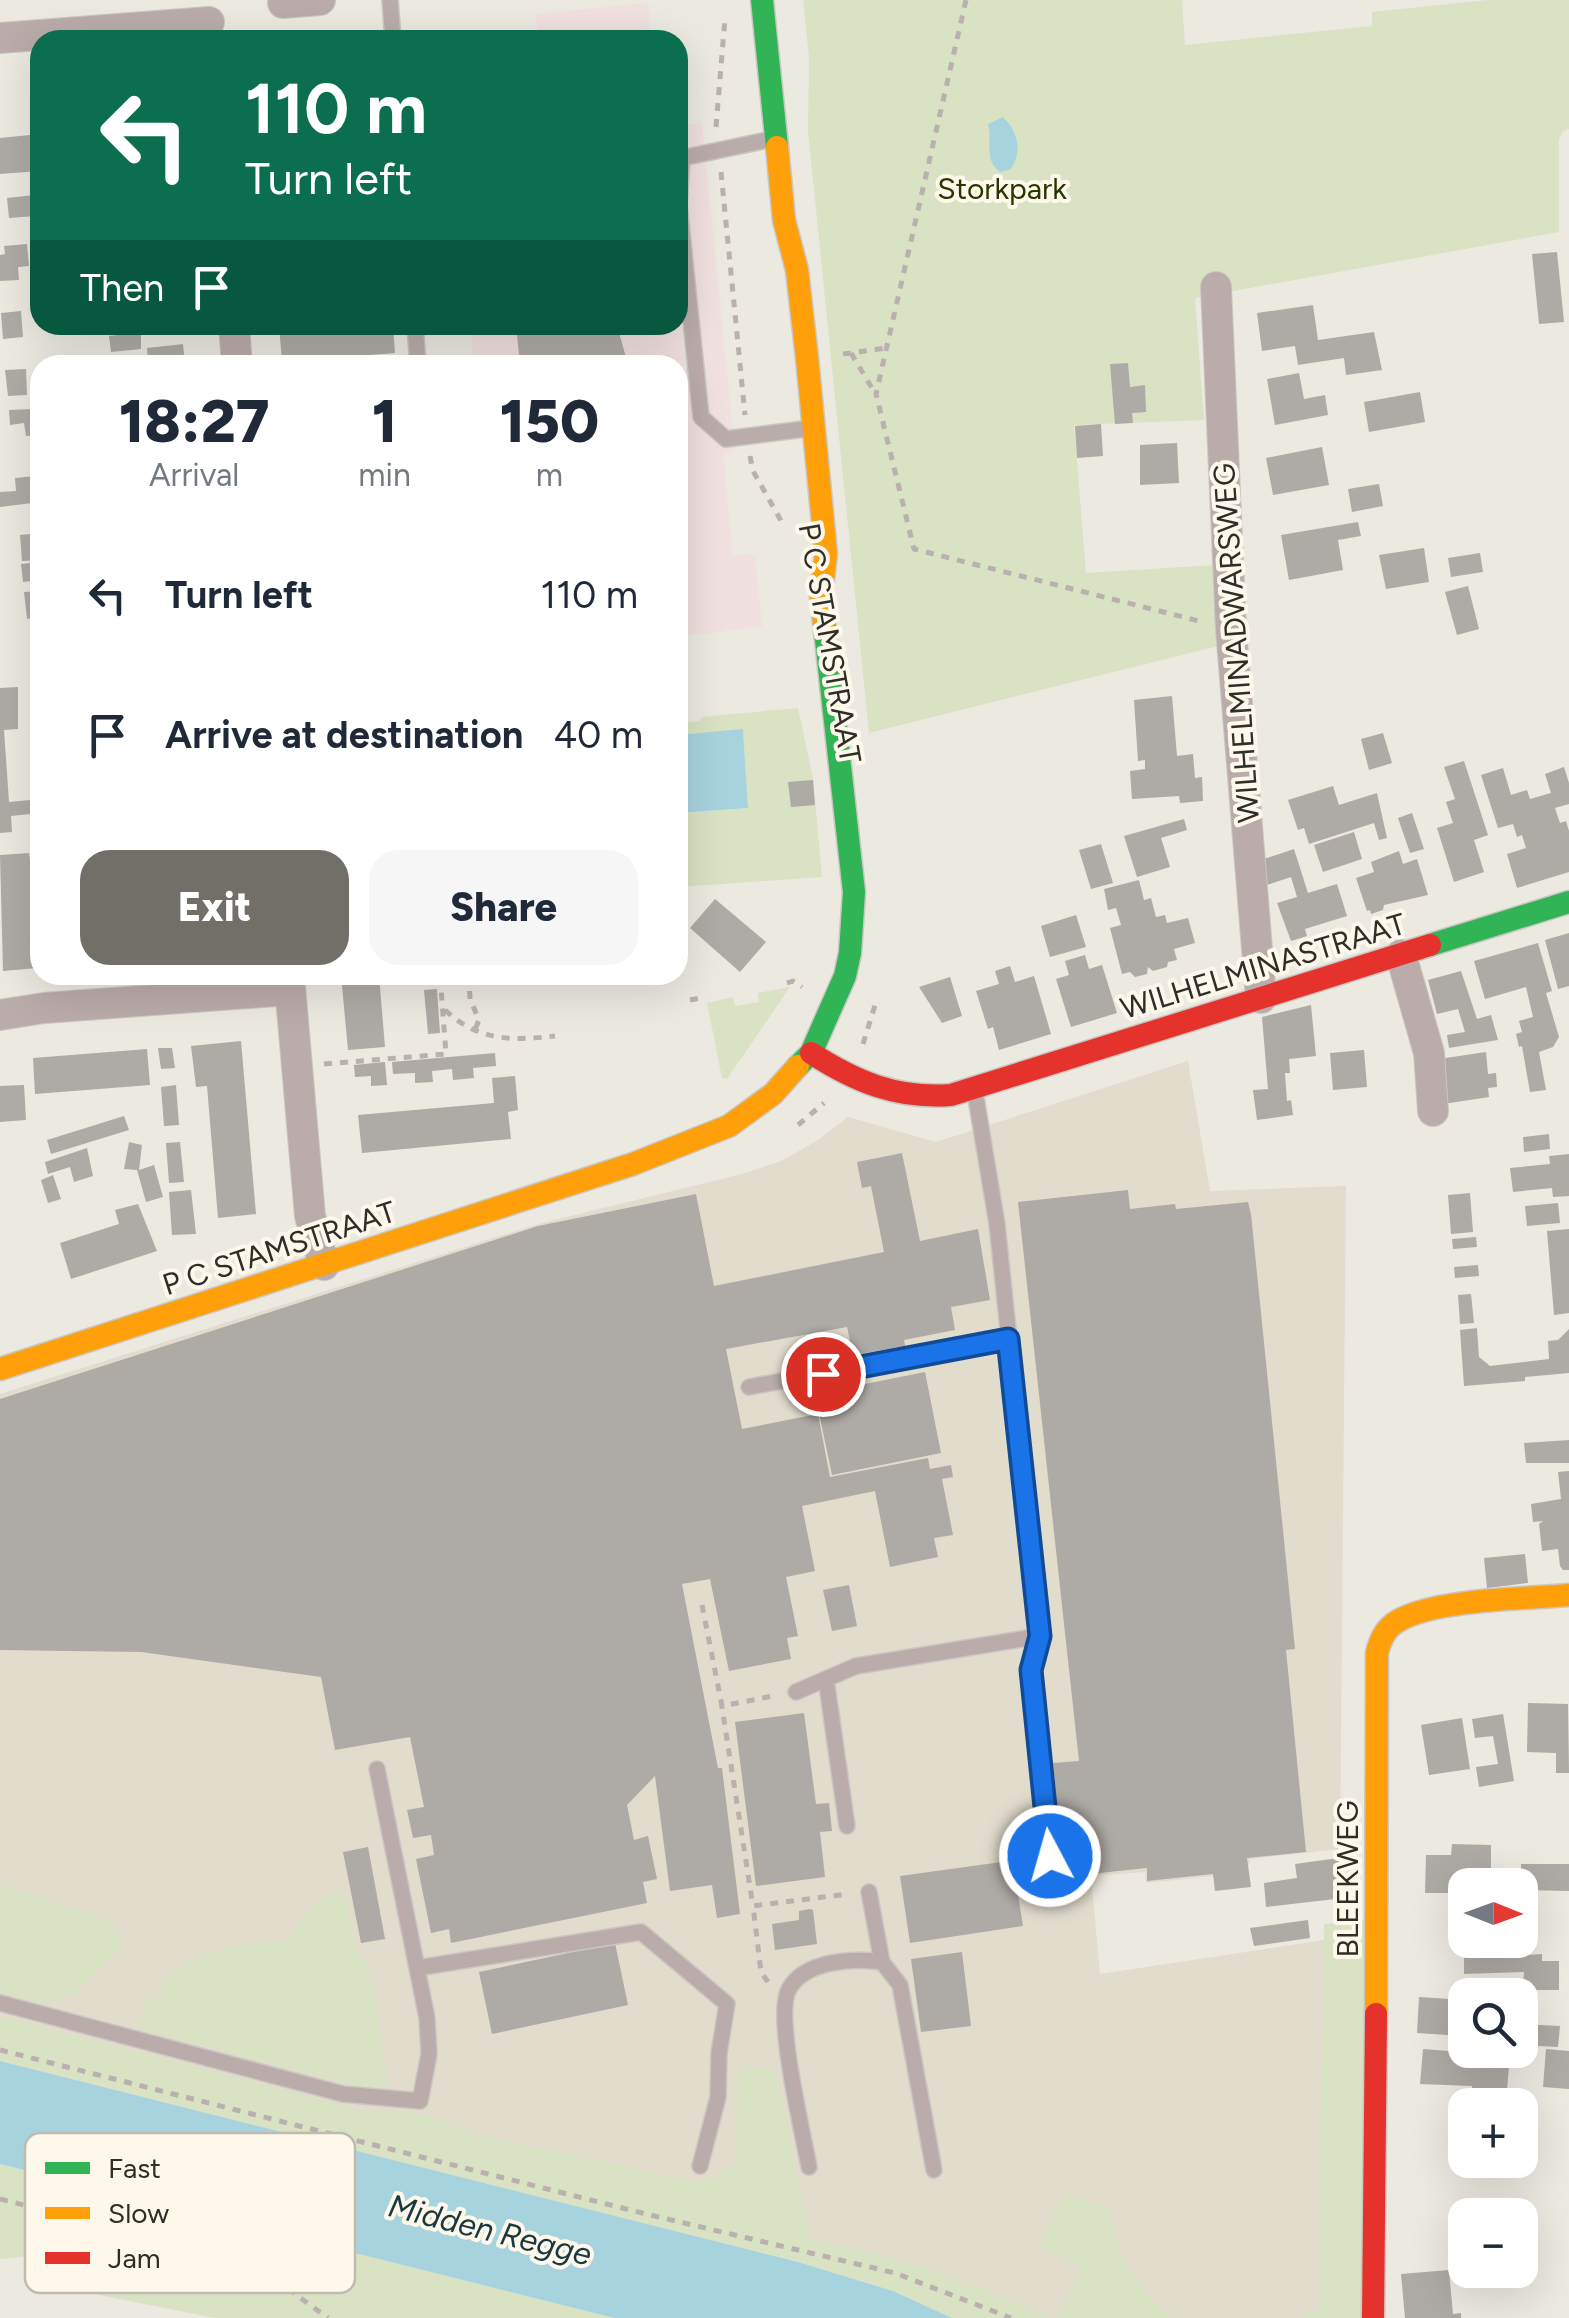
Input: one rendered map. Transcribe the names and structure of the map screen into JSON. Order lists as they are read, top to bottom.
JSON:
{
  "streets": {
    "street": [
      "P C STAMSTRAAT",
      "WILHELMINADWARSWEG",
      "WILHELMINASTRAAT",
      "BLEEKWEG"
    ]
  },
  "crossings": [
    ["P C STAMSTRAAT", "WILHELMINASTRAAT"],
    ["WILHELMINADWARSWEG", "WILHELMINASTRAAT"]
  ],
  "water": ["Midden Regge"],
  "parks": ["Storkpark"],
  "legend": ["Fast", "Slow", "Jam"],
  "north": "right",
  "page": {
    "turn": ["110 m", "Turn left"],
    "then": "Then",
    "eta": [
      "18:27",
      "Arrival",
      "1",
      "min",
      "150",
      "m"
    ],
    "list": [
      {
        "name": "Turn left",
        "value": "110 m"
      },
      {
        "name": "Arrive at destination",
        "value": "40 m"
      }
    ],
    "buttons": ["Exit", "Share"],
    "map_buttons": ["+", "−"]
  }
}
